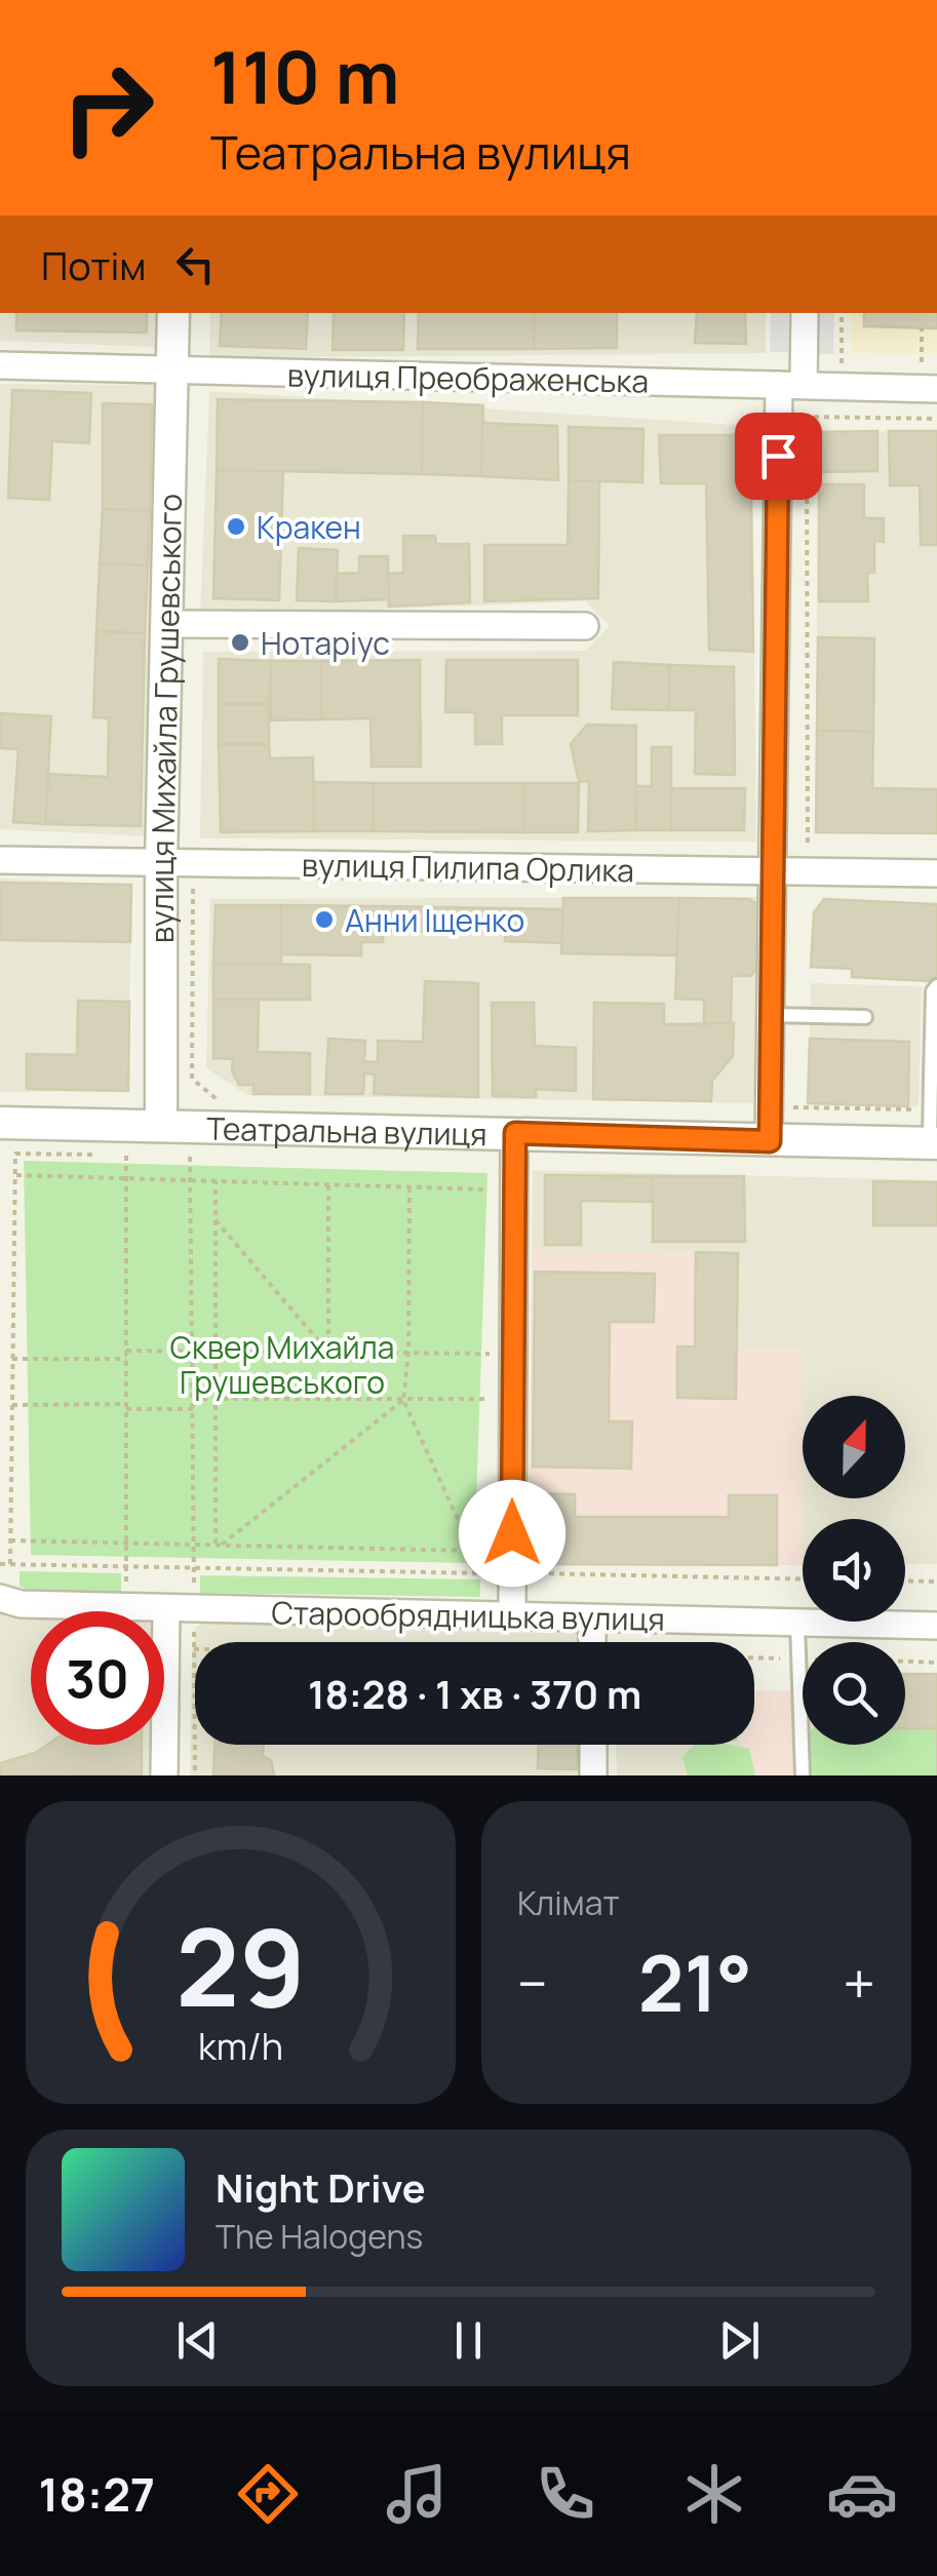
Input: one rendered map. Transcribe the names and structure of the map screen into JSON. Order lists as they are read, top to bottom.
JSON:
{
  "streets": {
    "street": [
      "вулиця Преображенська",
      "вулиця Михайла Грушевського",
      "вулиця Пилипа Орлика",
      "Театральна вулиця",
      "Старообрядницька вулиця"
    ]
  },
  "crossings": [
    ["вулиця Преображенська", "вулиця Михайла Грушевського"],
    ["вулиця Михайла Грушевського", "вулиця Пилипа Орлика"],
    ["вулиця Михайла Грушевського", "Театральна вулиця"]
  ],
  "parks": ["Сквер Михайла Грушевського"],
  "places": ["Кракен", "Нотаріус", "Анни Іщенко"],
  "north": "top",
  "page": {
    "turn": ["110 m", "Театральна вулиця"],
    "then": "Потім",
    "limit": "30",
    "trip": "18:28 · 1 хв · 370 m",
    "tile": "Клімат",
    "heat": ["−", "21°", "+"],
    "song": ["Night Drive", "The Halogens"],
    "tabs": "18:27",
    "gauge": ["29", "km/h"]
  }
}
